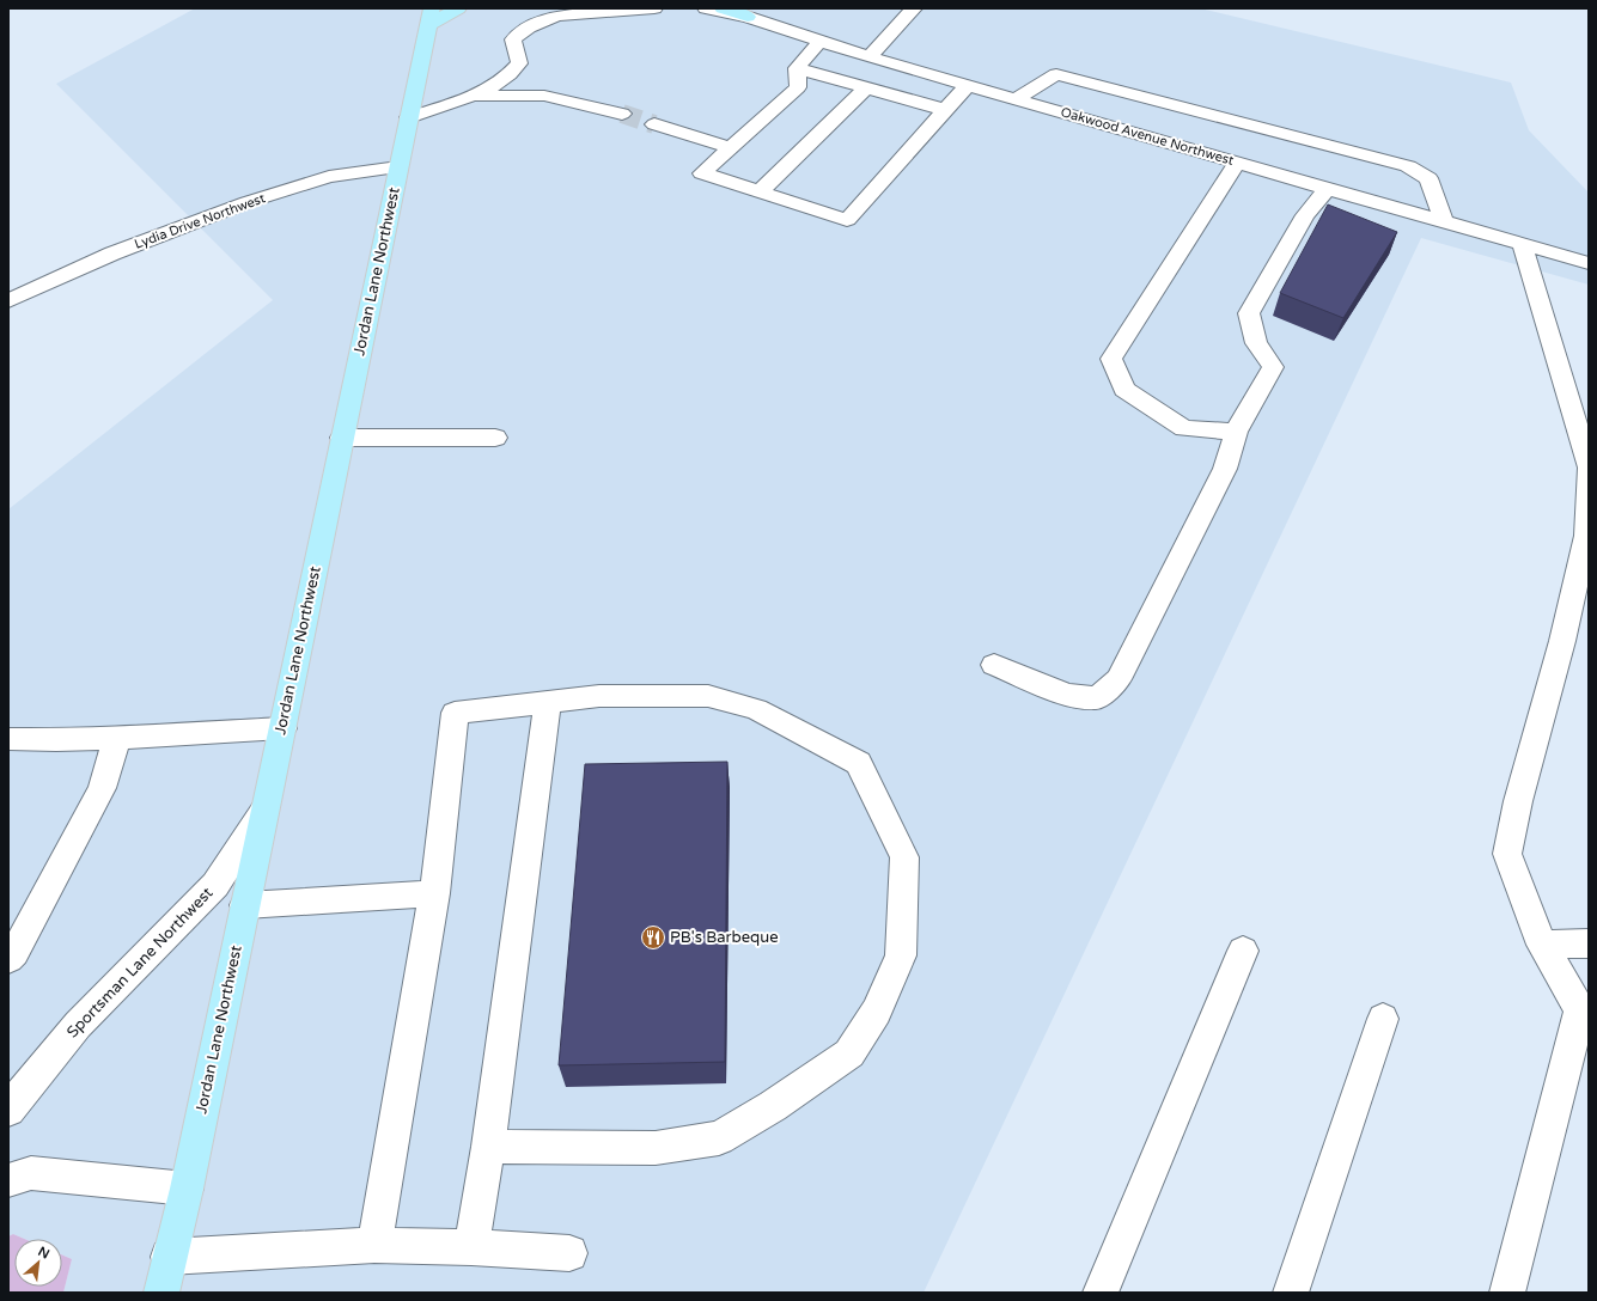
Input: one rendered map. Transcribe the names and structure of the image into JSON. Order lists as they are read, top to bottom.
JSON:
{
  "streets": {
    "main road": ["Jordan Lane Northwest"],
    "street": ["Oakwood Avenue Northwest", "Lydia Drive Northwest", "Sportsman Lane Northwest"]
  },
  "crossings": [
    ["Lydia Drive Northwest", "Jordan Lane Northwest"],
    ["Jordan Lane Northwest", "Sportsman Lane Northwest"]
  ],
  "places": {
    "restaurant": ["PB's Barbeque"]
  },
  "north": "top right"
}
